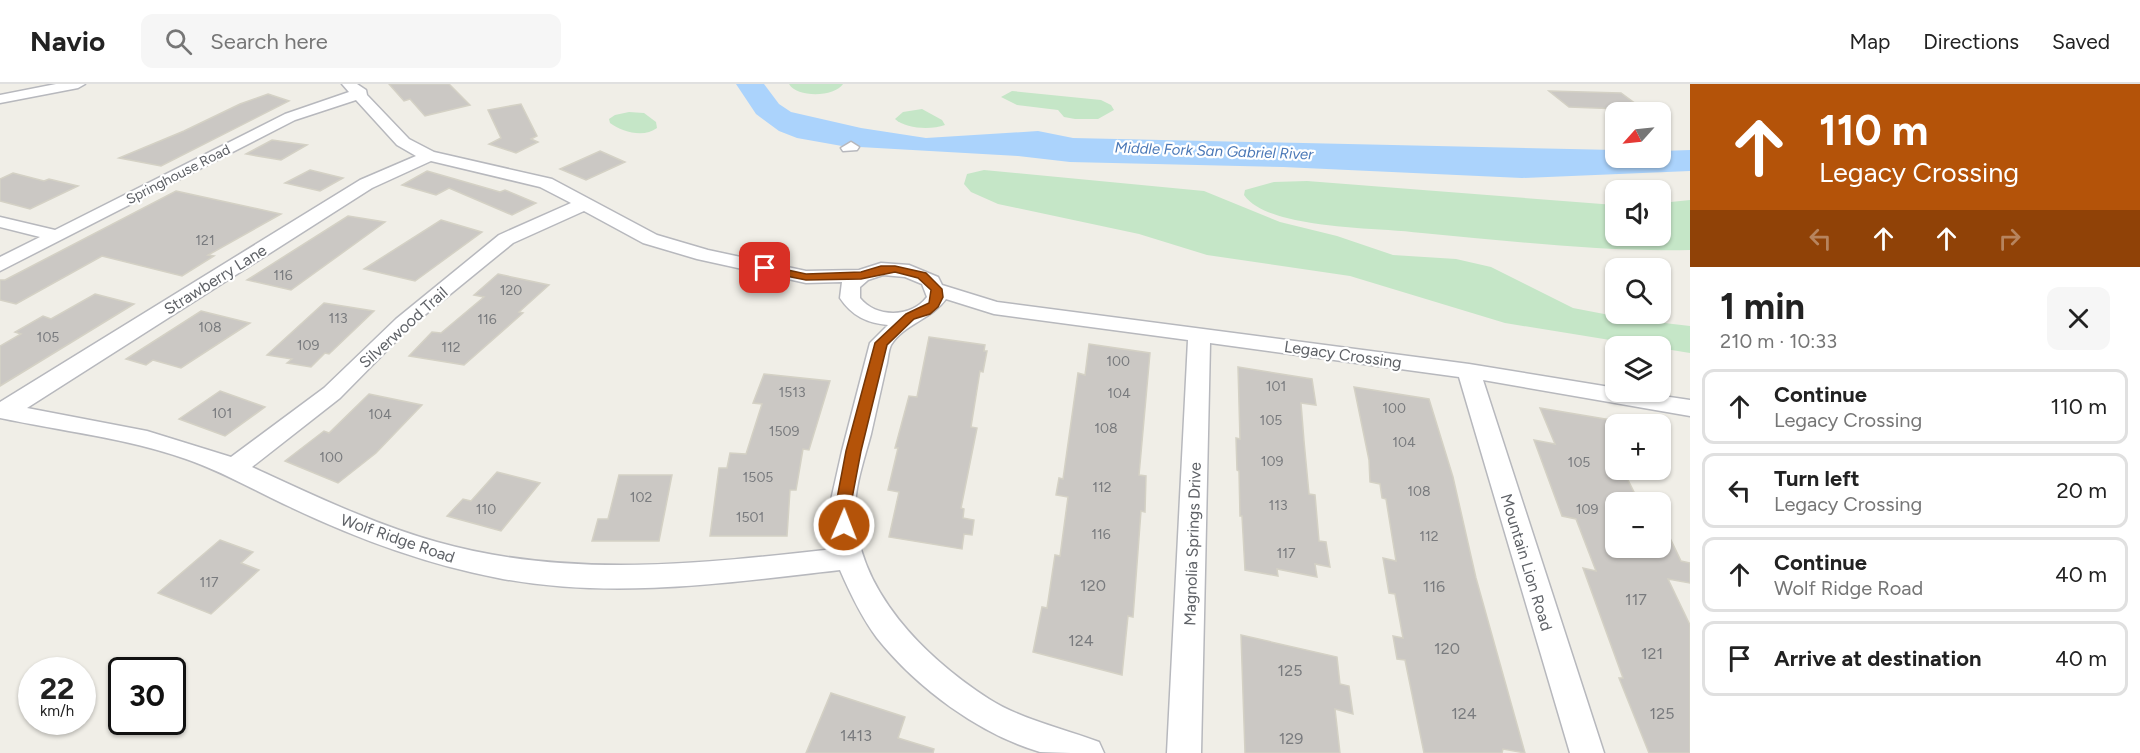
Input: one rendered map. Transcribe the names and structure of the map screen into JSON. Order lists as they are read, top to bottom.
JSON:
{
  "streets": {
    "street": [
      "Springhouse Road",
      "Strawberry Lane",
      "Silverwood Trail",
      "Legacy Crossing",
      "Wolf Ridge Road",
      "Magnolia Springs Drive",
      "Mountain Lion Road"
    ]
  },
  "crossings": [
    ["Strawberry Lane", "Wolf Ridge Road"],
    ["Silverwood Trail", "Wolf Ridge Road"],
    ["Legacy Crossing", "Magnolia Springs Drive"],
    ["Legacy Crossing", "Mountain Lion Road"]
  ],
  "water": ["Middle Fork San Gabriel River"],
  "house_numbers": [
    "121",
    "116",
    "120",
    "113",
    "116",
    "108",
    "105",
    "109",
    "112",
    "100",
    "101",
    "1513",
    "104",
    "100",
    "101",
    "104",
    "105",
    "108",
    "1509",
    "104",
    "100",
    "109",
    "105",
    "1505",
    "112",
    "108",
    "102",
    "113",
    "110",
    "109",
    "1501",
    "116",
    "112",
    "117",
    "117",
    "120",
    "116",
    "117",
    "124",
    "120",
    "121",
    "125",
    "124",
    "125",
    "1413",
    "129"
  ],
  "north": "bottom left",
  "page": {
    "header": "Navio",
    "search": "Search here",
    "nav": ["Map", "Directions", "Saved"],
    "turn": ["110 m", "Legacy Crossing"],
    "map_buttons": ["+", "−"],
    "heading": ["1 min", "210 m · 10:33"],
    "list": [
      {
        "name": "Continue",
        "note": "Legacy Crossing",
        "value": "110 m"
      },
      {
        "name": "Turn left",
        "note": "Legacy Crossing",
        "value": "20 m"
      },
      {
        "name": "Continue",
        "note": "Wolf Ridge Road",
        "value": "40 m"
      },
      {
        "name": "Arrive at destination",
        "value": "40 m"
      }
    ],
    "speed": "22 km/h",
    "limit": "30"
  }
}
